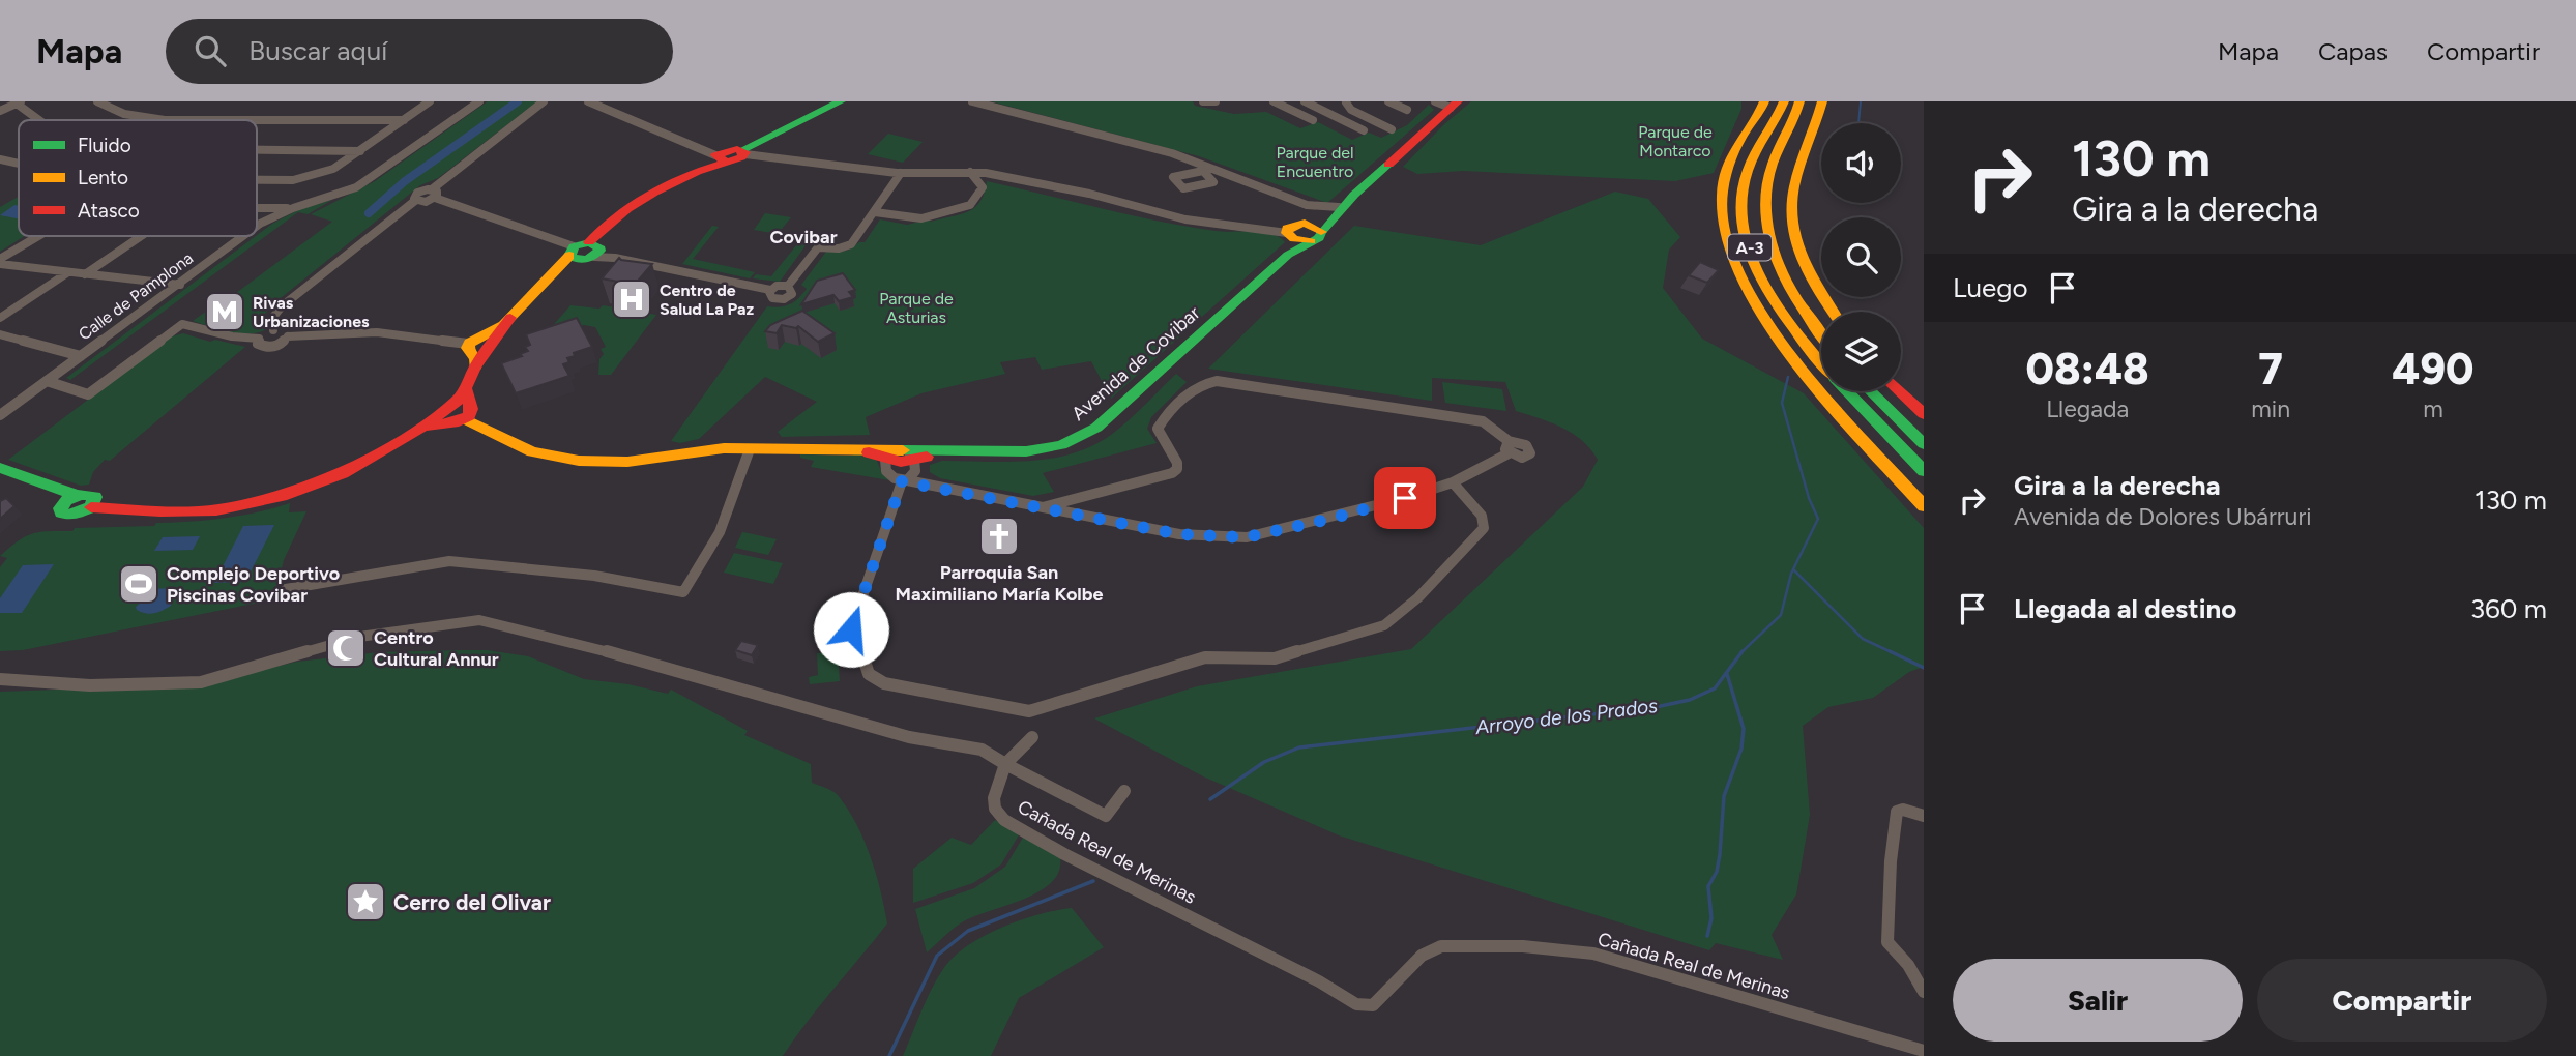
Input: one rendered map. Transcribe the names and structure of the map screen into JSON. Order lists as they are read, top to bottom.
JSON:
{
  "streets": {
    "main road": ["A-3", "Avenida de Covibar"],
    "street": ["Calle de Pamplona", "Cañada Real de Merinas"]
  },
  "districts": ["Covibar"],
  "water": ["Arroyo de los Prados"],
  "parks": ["Parque de Montarco", "Parque del Encuentro", "Parque de Asturias"],
  "places": {
    "hospital": ["Centro de Salud La Paz"],
    "metro station": ["Rivas Urbanizaciones"],
    "church": ["Parroquia San Maximiliano María Kolbe"],
    "sports": ["Complejo Deportivo Piscinas Covibar"],
    "mosque": ["Centro Cultural Annur"],
    "place": ["Cerro del Olivar"]
  },
  "legend": ["Fluido", "Lento", "Atasco"],
  "page": {
    "header": "Mapa",
    "search": "Buscar aquí",
    "nav": ["Mapa", "Capas", "Compartir"],
    "turn": ["130 m", "Gira a la derecha"],
    "then": "Luego",
    "eta": [
      "08:48",
      "Llegada",
      "7",
      "min",
      "490",
      "m"
    ],
    "list": [
      {
        "name": "Gira a la derecha",
        "note": "Avenida de Dolores Ubárruri",
        "value": "130 m"
      },
      {
        "name": "Llegada al destino",
        "value": "360 m"
      }
    ],
    "buttons": ["Salir", "Compartir"]
  }
}
